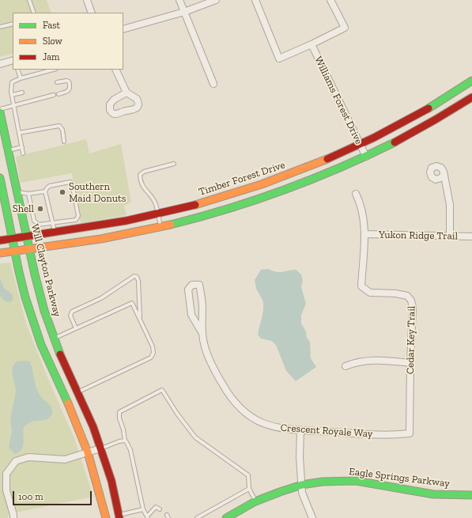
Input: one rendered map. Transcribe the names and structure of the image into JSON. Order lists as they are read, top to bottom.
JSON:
{
  "streets": {
    "main road": ["Timber Forest Drive", "Will Clayton Parkway", "Eagle Springs Parkway"],
    "street": [
      "Williams Forest Drive",
      "Yukon Ridge Trail",
      "Cedar Key Trail",
      "Crescent Royale Way"
    ]
  },
  "crossings": [
    ["Williams Forest Drive", "Timber Forest Drive"],
    ["Timber Forest Drive", "Will Clayton Parkway"],
    ["Yukon Ridge Trail", "Cedar Key Trail"],
    ["Cedar Key Trail", "Crescent Royale Way"]
  ],
  "places": ["Southern Maid Donuts", "Shell"],
  "legend": ["Fast", "Slow", "Jam"],
  "scale_bar": "100 m"
}
